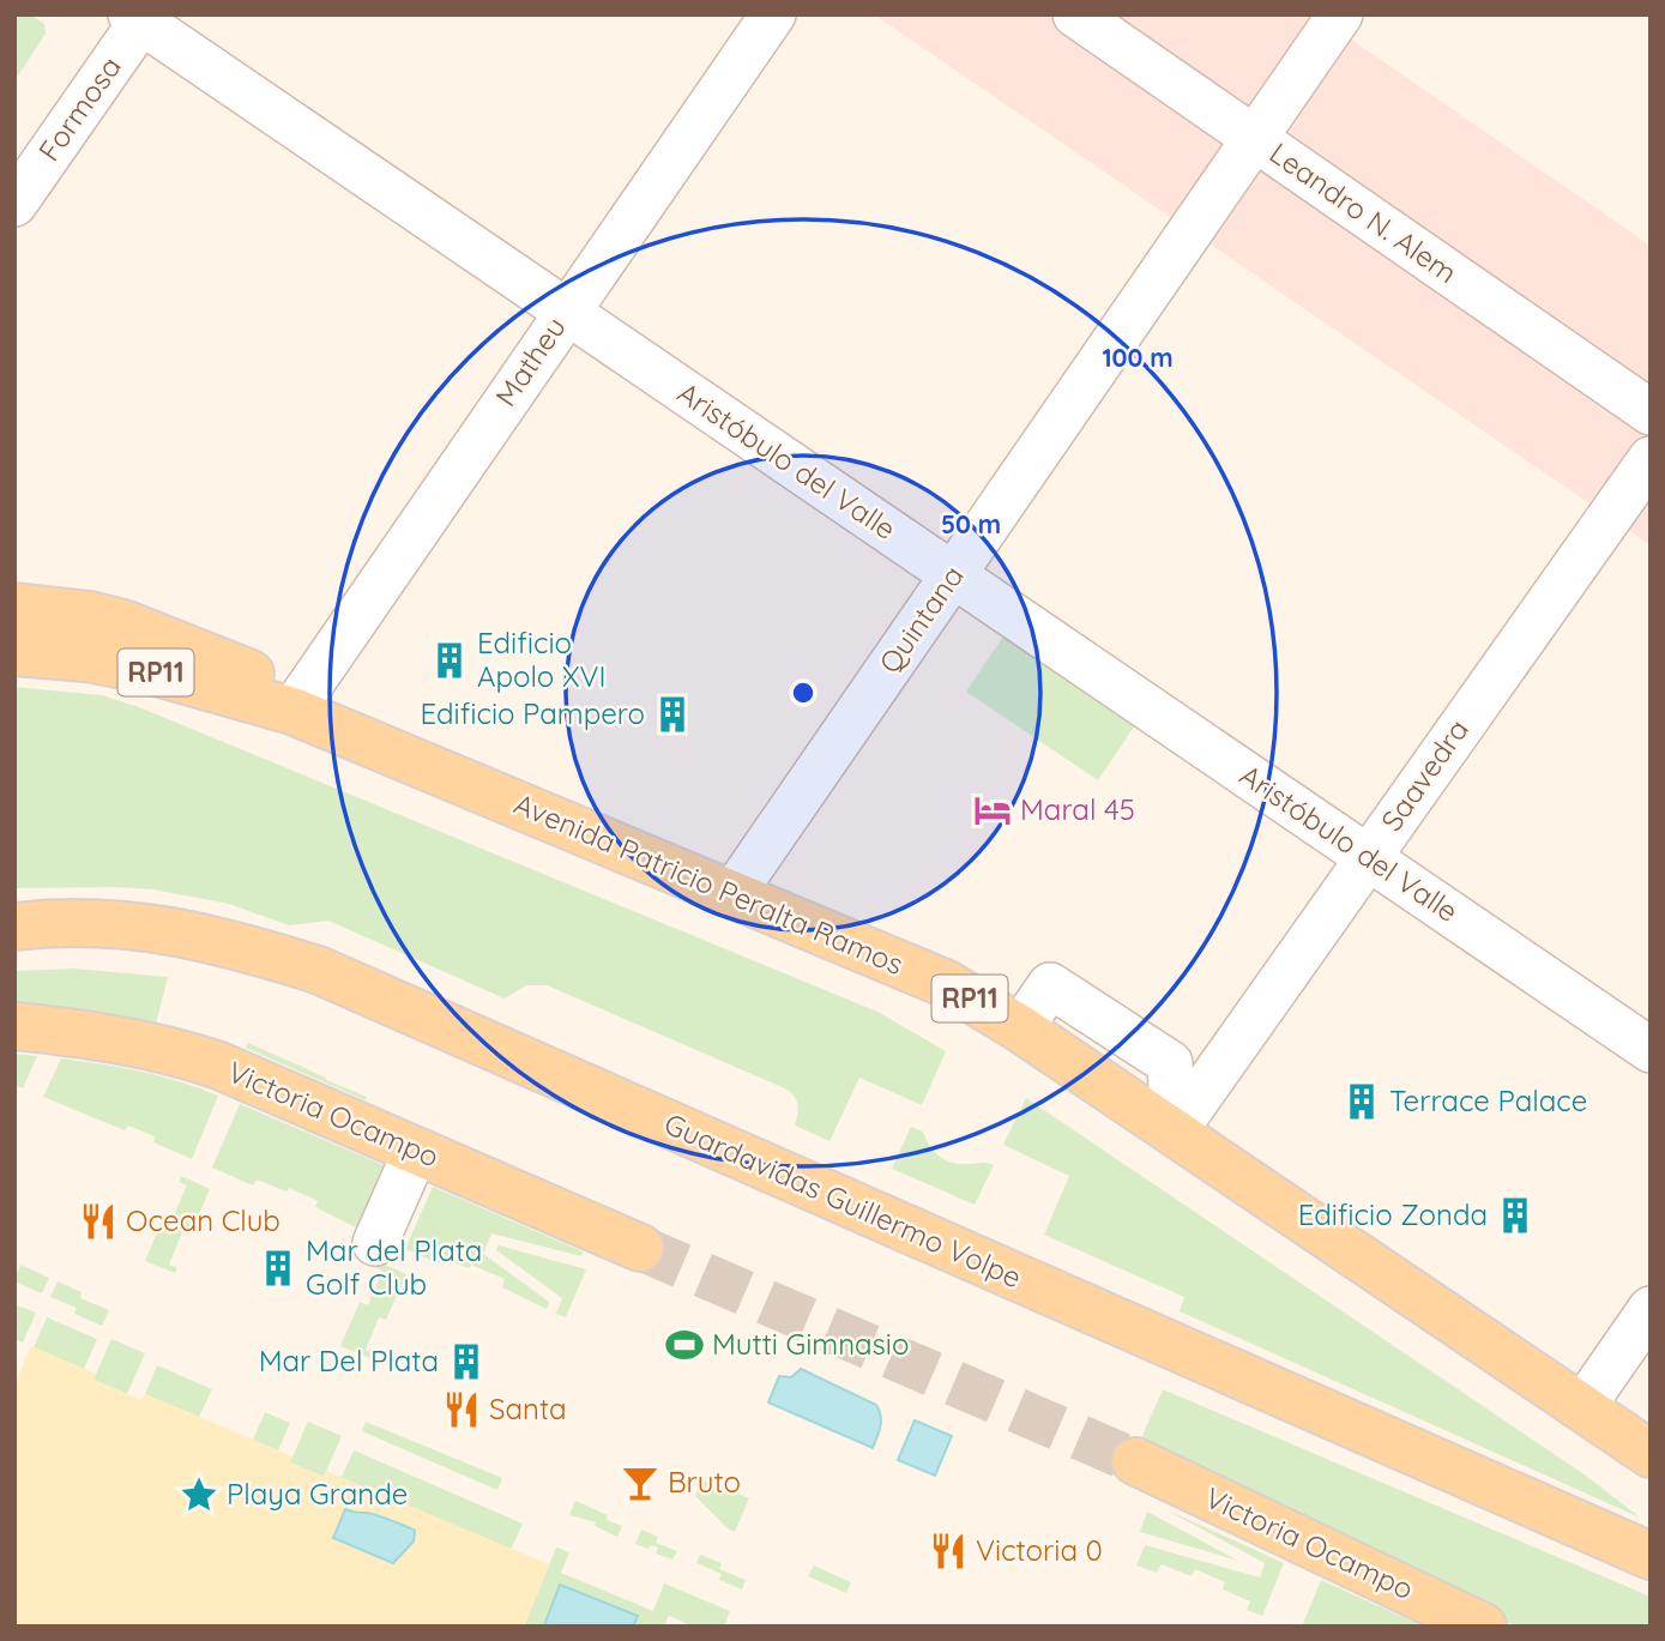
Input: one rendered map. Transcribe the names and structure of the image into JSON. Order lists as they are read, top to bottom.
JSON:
{
  "streets": {
    "main road": [
      "RP11",
      "Avenida Patricio Peralta Ramos",
      "Victoria Ocampo",
      "Guardavidas Guillermo Volpe"
    ],
    "street": [
      "Formosa",
      "Leandro N. Alem",
      "Matheu",
      "Aristóbulo del Valle",
      "Quintana",
      "Saavedra"
    ]
  },
  "crossings": [
    ["Formosa", "Aristóbulo del Valle"],
    ["Leandro N. Alem", "Quintana"],
    ["Matheu", "Aristóbulo del Valle"],
    ["Matheu", "Avenida Patricio Peralta Ramos"],
    ["Aristóbulo del Valle", "Quintana"],
    ["Aristóbulo del Valle", "Saavedra"],
    ["Quintana", "Avenida Patricio Peralta Ramos"],
    ["Saavedra", "Avenida Patricio Peralta Ramos"]
  ],
  "places": {
    "building": [
      "Edificio Apolo XVI",
      "Edificio Pampero",
      "Terrace Palace",
      "Edificio Zonda",
      "Mar del Plata Golf Club",
      "Mar Del Plata"
    ],
    "hotel": ["Maral 45"],
    "restaurant": ["Ocean Club", "Santa", "Victoria 0"],
    "sports": ["Mutti Gimnasio"],
    "bar": ["Bruto"],
    "place": ["Playa Grande"]
  },
  "rings": ["100 m", "50 m"]
}
